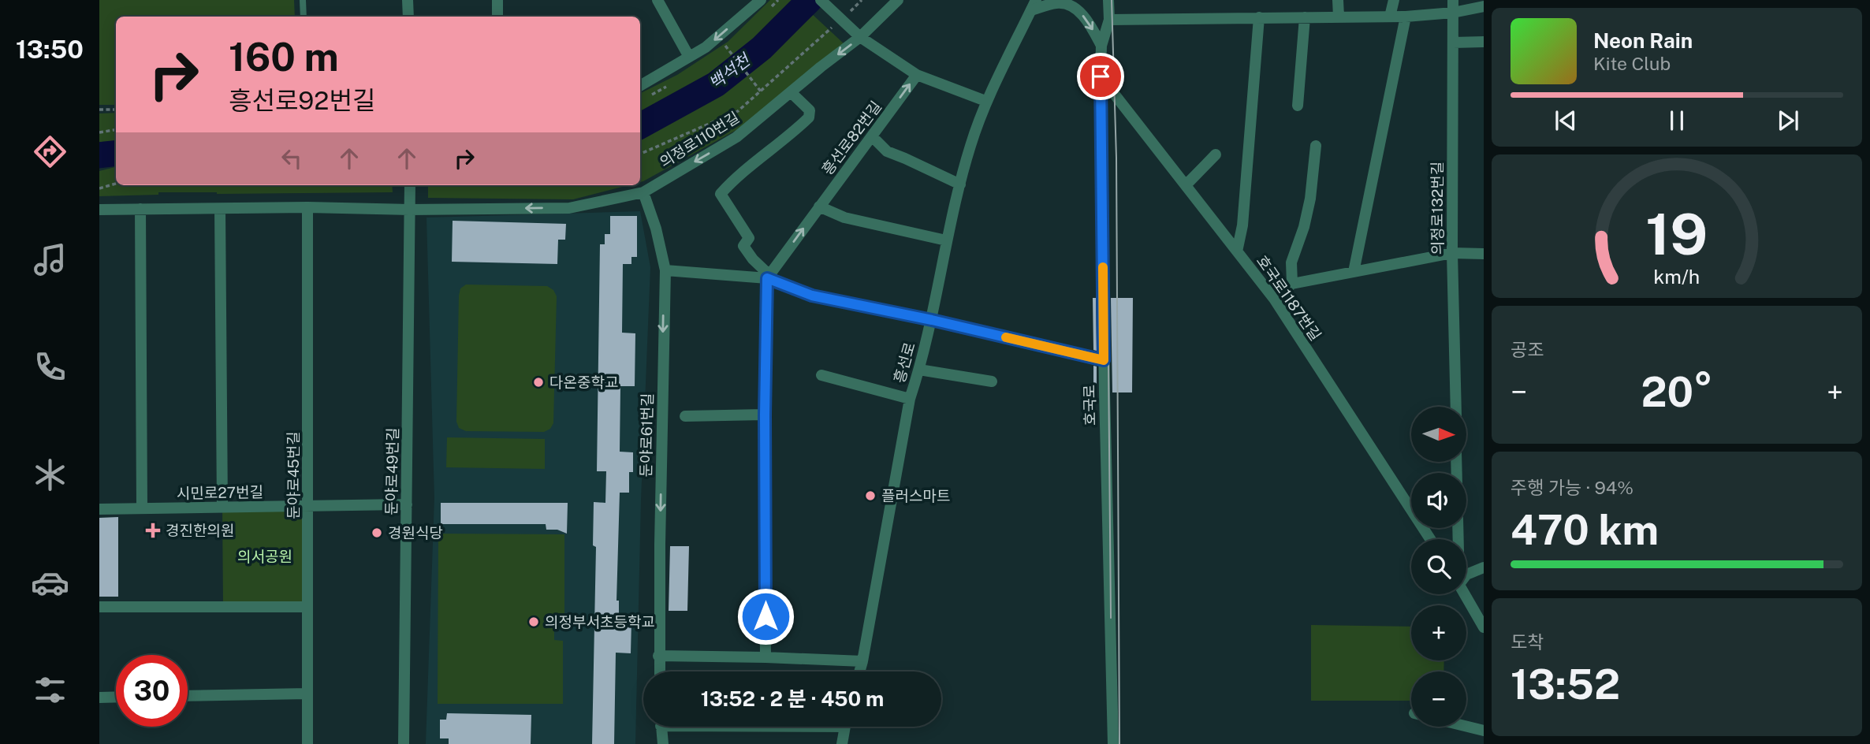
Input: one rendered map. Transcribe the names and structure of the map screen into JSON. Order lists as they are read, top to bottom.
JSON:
{
  "streets": {
    "street": [
      "흥선로82번길",
      "의정로110번길",
      "의정로132번길",
      "호국로1187번길",
      "흥선로",
      "호국로",
      "둔야로61번길",
      "둔야로49번길",
      "둔야로45번길",
      "시민로27번길"
    ]
  },
  "crossings": [
    ["의정로110번길", "둔야로61번길"],
    ["의정로110번길", "둔야로49번길"],
    ["의정로110번길", "둔야로45번길"],
    ["호국로1187번길", "호국로"],
    ["둔야로49번길", "시민로27번길"],
    ["둔야로45번길", "시민로27번길"]
  ],
  "one_way": ["흥선로82번길", "둔야로61번길"],
  "water": ["백석천"],
  "parks": ["의서공원"],
  "places": {
    "other": [
      "다온중학교",
      "플러스마트",
      "경원식당",
      "의정부서초등학교"
    ],
    "health": ["경진한의원"]
  },
  "north": "right",
  "page": {
    "tabs": "13:50",
    "turn": ["160 m", "흥선로92번길"],
    "song": ["Neon Rain", "Kite Club"],
    "tile": [
      "공조",
      ["주행 가능 · 94%", "470 km"],
      ["도착", "13:52"]
    ],
    "heat": ["−", "20°", "+"],
    "map_buttons": ["+", "−"],
    "limit": "30",
    "trip": "13:52 · 2 분 · 450 m",
    "gauge": ["19", "km/h"]
  }
}
